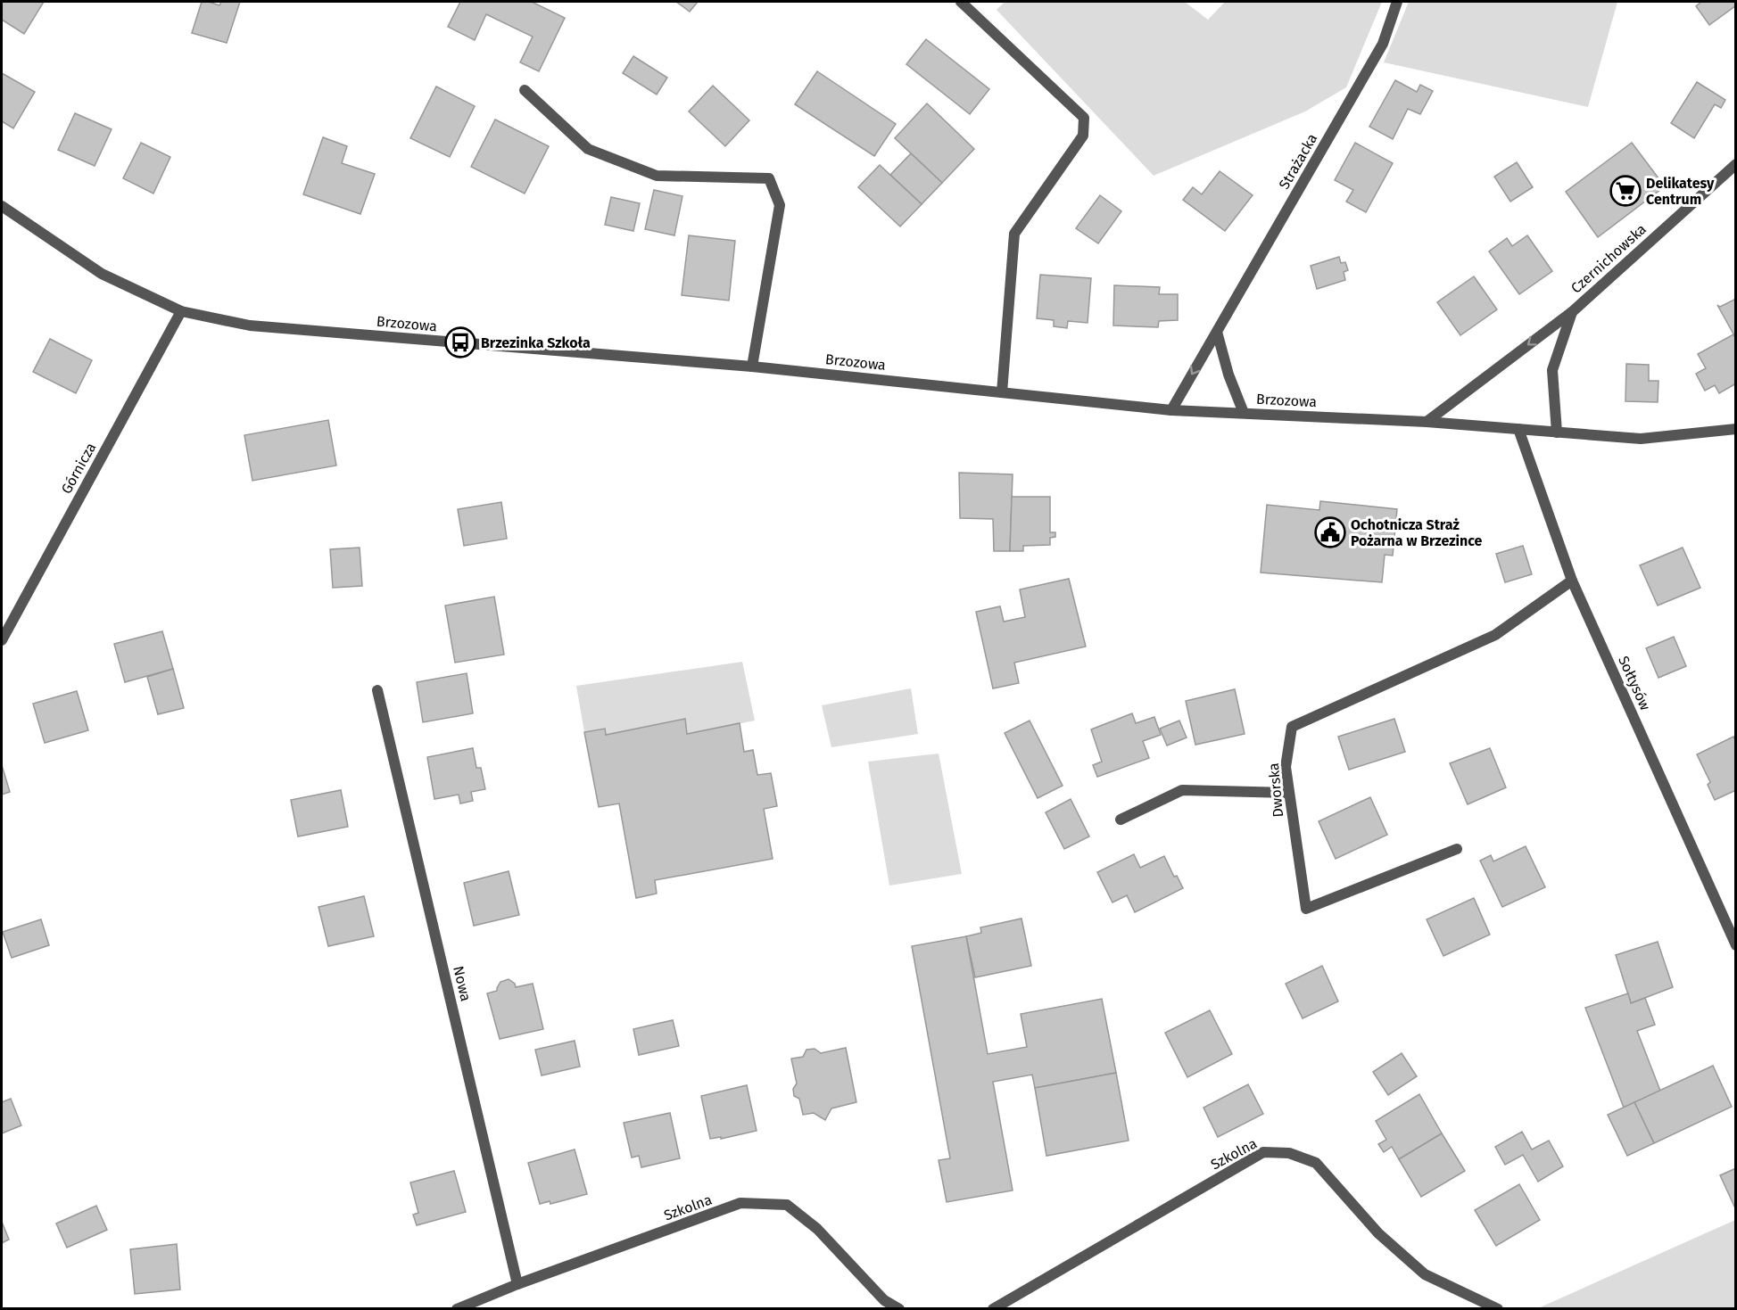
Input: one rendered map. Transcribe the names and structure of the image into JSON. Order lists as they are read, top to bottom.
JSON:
{
  "streets": {
    "street": [
      "Strażacka",
      "Czernichowska",
      "Brzozowa",
      "Górnicza",
      "Sołtysów",
      "Dworska",
      "Nowa",
      "Szkolna"
    ]
  },
  "crossings": [
    ["Strażacka", "Brzozowa"],
    ["Czernichowska", "Brzozowa"],
    ["Brzozowa", "Górnicza"],
    ["Brzozowa", "Sołtysów"],
    ["Sołtysów", "Dworska"],
    ["Nowa", "Szkolna"]
  ],
  "places": {
    "supermarket": ["Delikatesy Centrum"],
    "bus stop": ["Brzezinka Szkoła"],
    "public building": ["Ochotnicza Straż Pożarna w Brzezince"]
  }
}
